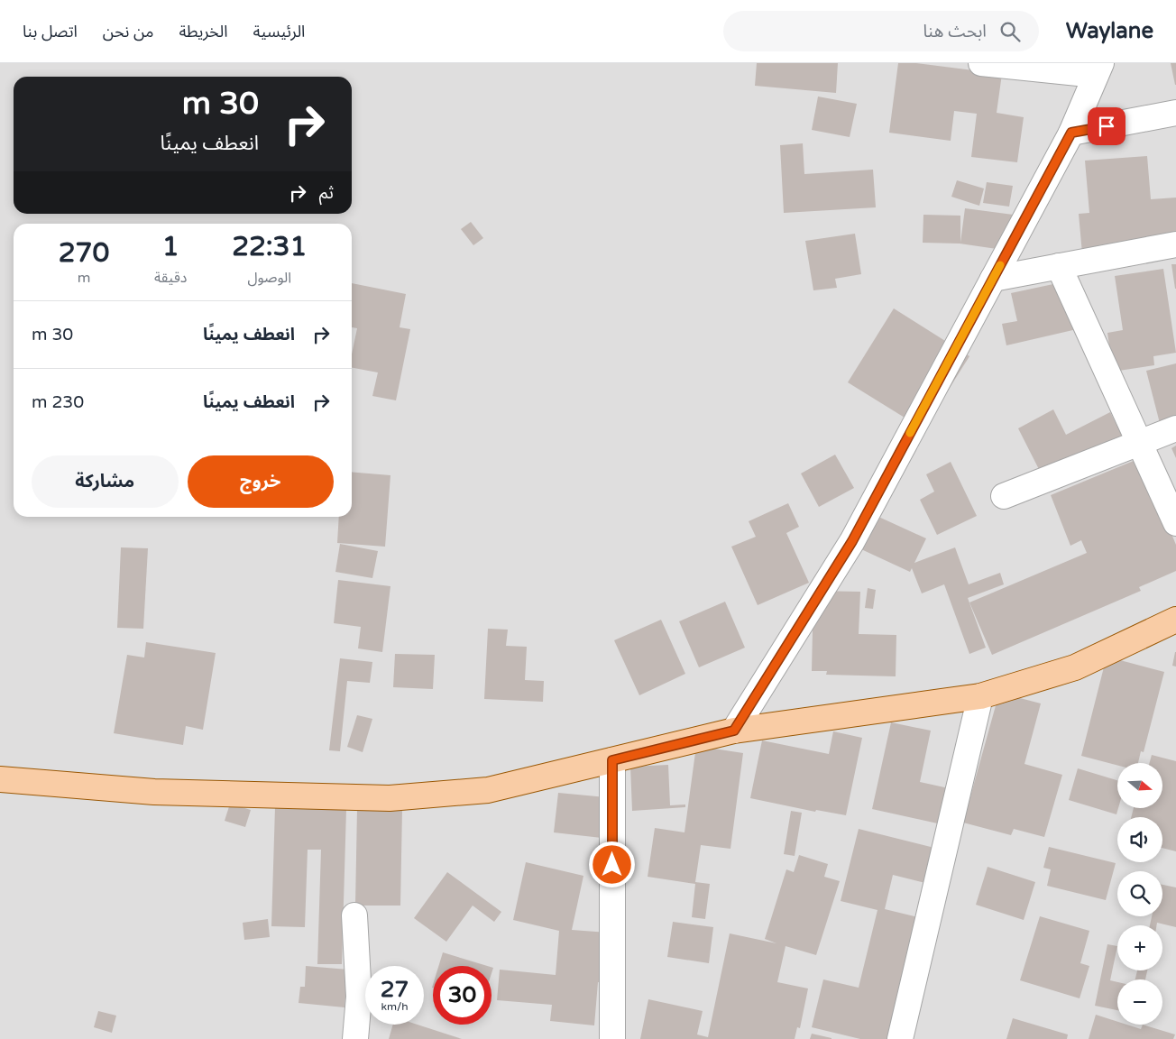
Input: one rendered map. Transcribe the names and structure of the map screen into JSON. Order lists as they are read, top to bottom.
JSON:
{
  "north": "right",
  "page": {
    "header": "Waylane",
    "search": "ابحث هنا",
    "nav": [
      "الرئيسية",
      "الخريطة",
      "من نحن",
      "اتصل بنا"
    ],
    "turn": ["30 m", "انعطف يمينًا"],
    "then": "ثم",
    "eta": [
      "22:31",
      "الوصول",
      "1",
      "دقيقة",
      "270",
      "m"
    ],
    "list": [
      {
        "name": "انعطف يمينًا",
        "value": "30 m"
      },
      {
        "name": "انعطف يمينًا",
        "value": "230 m"
      }
    ],
    "buttons": ["خروج", "مشاركة"],
    "map_buttons": ["+", "−"],
    "speed": "27 km/h",
    "limit": "30"
  }
}
